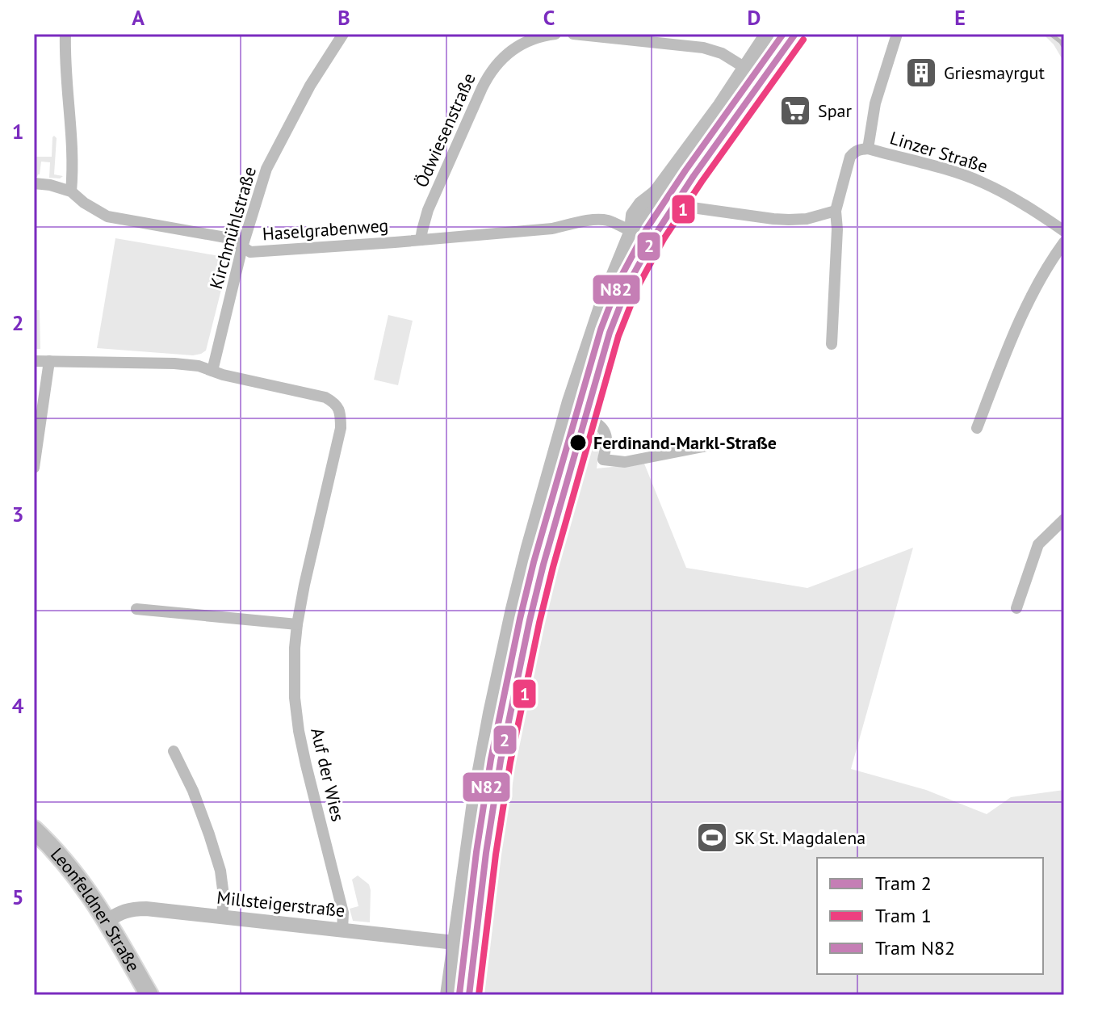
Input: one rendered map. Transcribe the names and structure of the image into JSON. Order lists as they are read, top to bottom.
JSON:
{
  "streets": {
    "main road": ["Leonfeldner Straße"],
    "street": [
      "Ödwiesenstraße",
      "Linzer Straße",
      "Kirchmühlstraße",
      "Haselgrabenweg",
      "Auf der Wies",
      "Millsteigerstraße"
    ]
  },
  "crossings": [
    ["Ödwiesenstraße", "Haselgrabenweg"],
    ["Kirchmühlstraße", "Haselgrabenweg"],
    ["Kirchmühlstraße", "Auf der Wies"],
    ["Auf der Wies", "Millsteigerstraße"],
    ["Millsteigerstraße", "Leonfeldner Straße"]
  ],
  "places": {
    "building": ["Griesmayrgut"],
    "supermarket": ["Spar"],
    "other": ["Ferdinand-Markl-Straße"],
    "sports": ["SK St. Magdalena"]
  },
  "lines": ["tram line 2", "tram line N82", "tram line 1"],
  "legend": ["Tram 2", "Tram 1", "Tram N82"],
  "grid": {
    "columns": [
      "A",
      "B",
      "C",
      "D",
      "E"
    ],
    "rows": [
      "1",
      "2",
      "3",
      "4",
      "5"
    ]
  }
}
